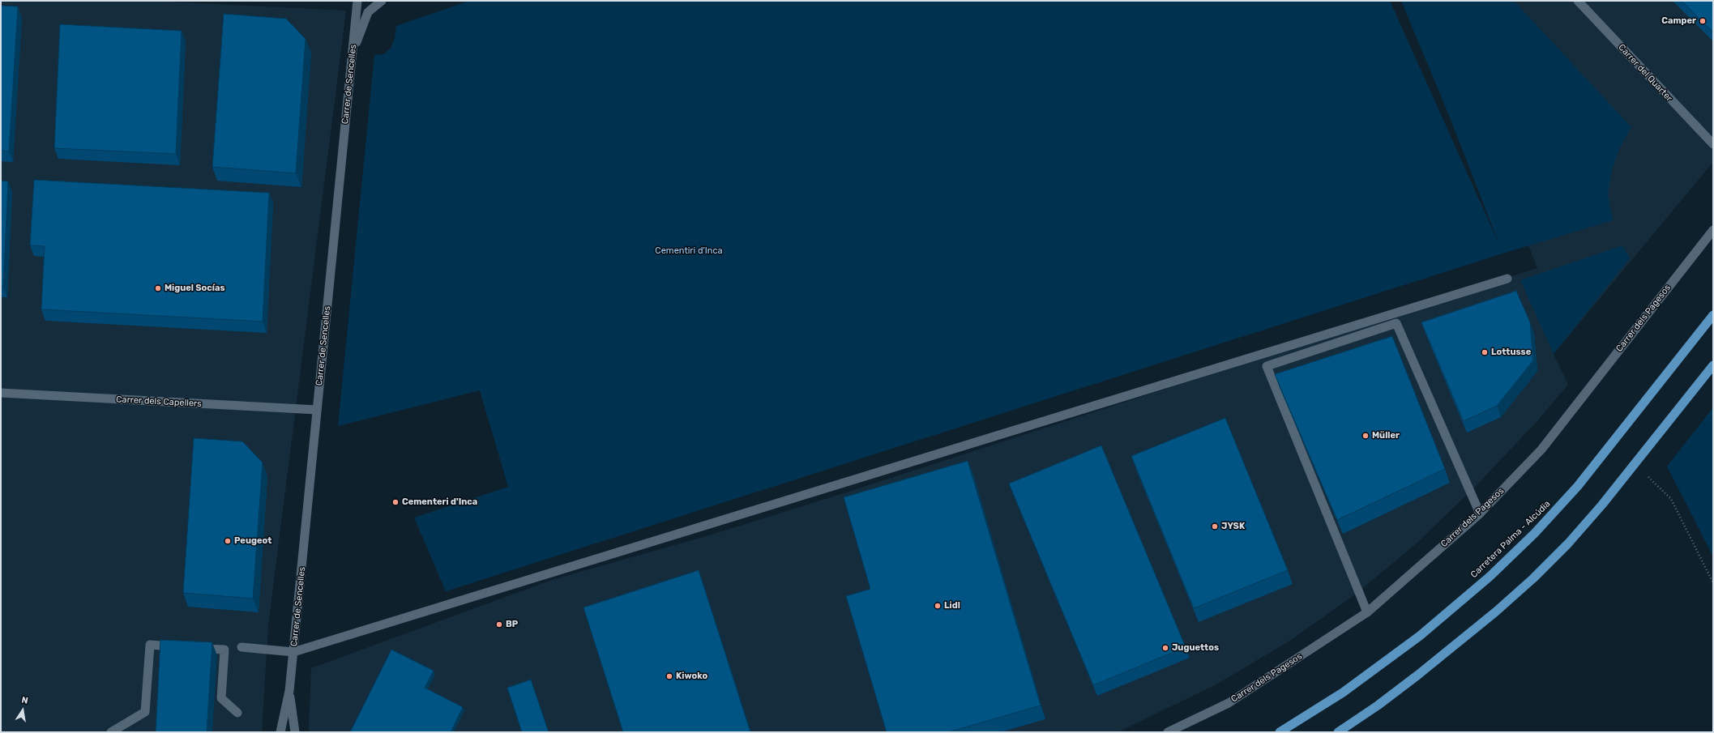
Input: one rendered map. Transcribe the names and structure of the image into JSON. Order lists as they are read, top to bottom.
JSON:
{
  "streets": {
    "highway": ["Carretera Palma - Alcúdia"],
    "street": [
      "Carrer del Quarter",
      "Carrer de Sencelles",
      "Carrer dels Pagesos",
      "Carrer dels Capellers"
    ]
  },
  "crossings": [
    ["Carrer de Sencelles", "Carrer dels Capellers"]
  ],
  "parks": ["Cementiri d'Inca"],
  "places": [
    "Camper",
    "Miguel Socías",
    "Lottusse",
    "Müller",
    "Cementeri d'Inca",
    "JYSK",
    "Peugeot",
    "Lidl",
    "BP",
    "Juguettos",
    "Kiwoko"
  ],
  "north": "top"
}
